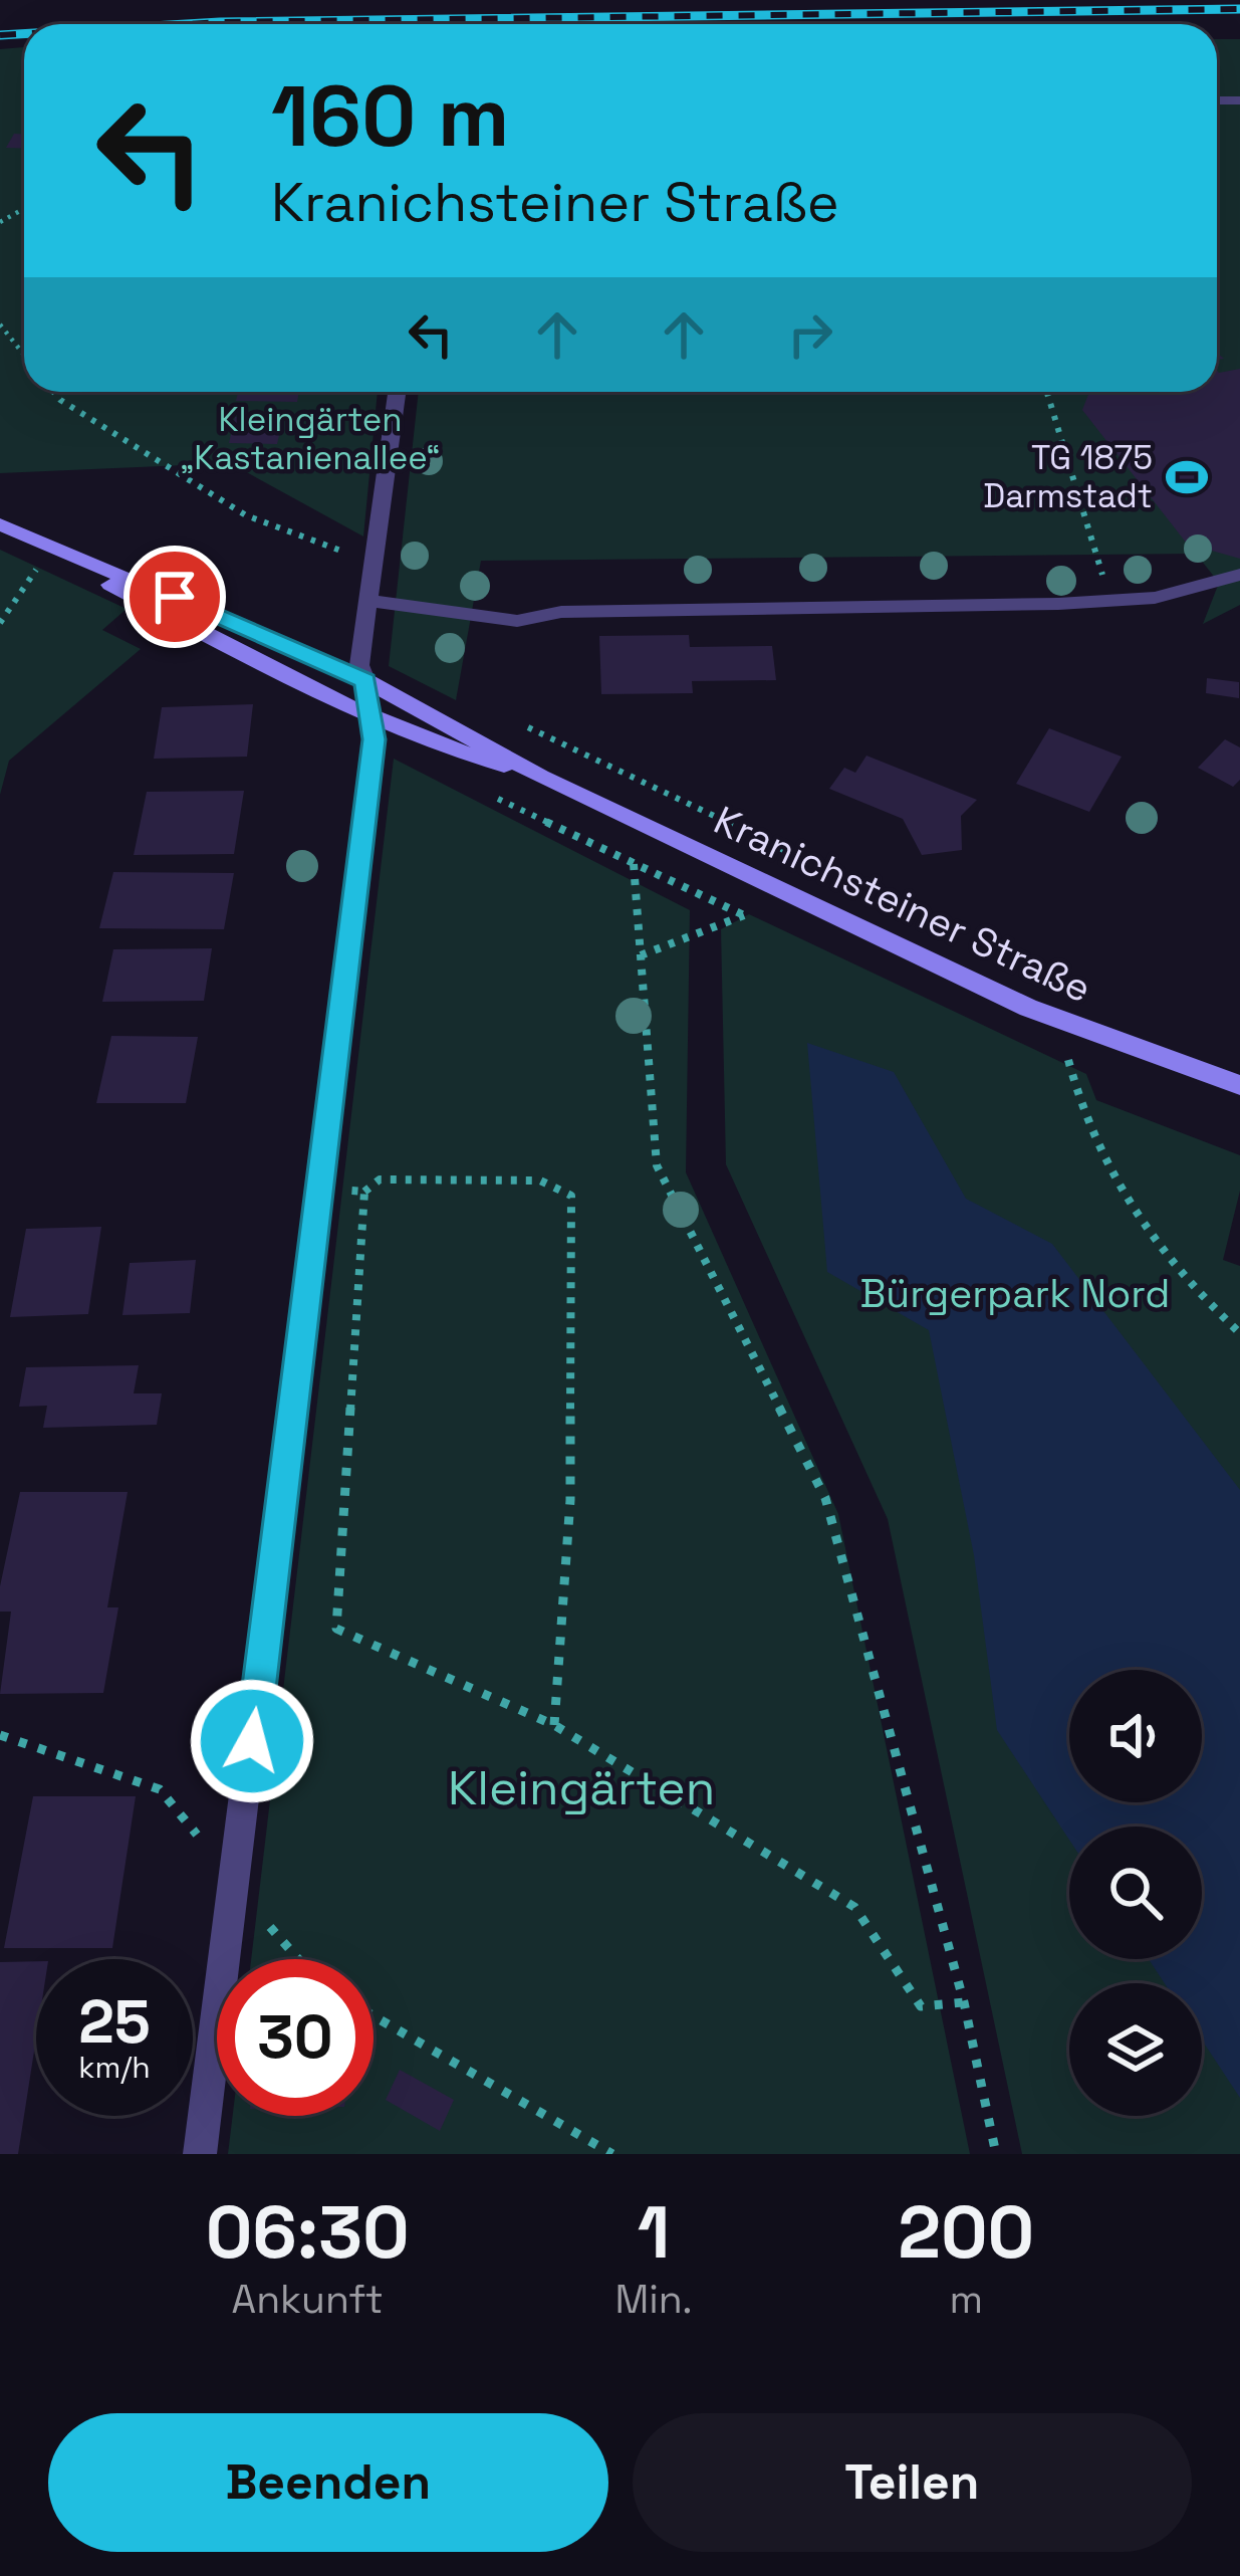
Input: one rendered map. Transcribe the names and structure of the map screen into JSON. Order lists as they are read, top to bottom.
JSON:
{
  "streets": {
    "main road": ["Kranichsteiner Straße"]
  },
  "parks": ["Kleingärten „Kastanienallee“", "Bürgerpark Nord", "Kleingärten"],
  "places": {
    "sports": ["TG 1875 Darmstadt"]
  },
  "page": {
    "turn": ["160 m", "Kranichsteiner Straße"],
    "speed": "25 km/h",
    "limit": "30",
    "eta": [
      "06:30",
      "Ankunft",
      "1",
      "Min.",
      "200",
      "m"
    ],
    "buttons": ["Beenden", "Teilen"]
  }
}
